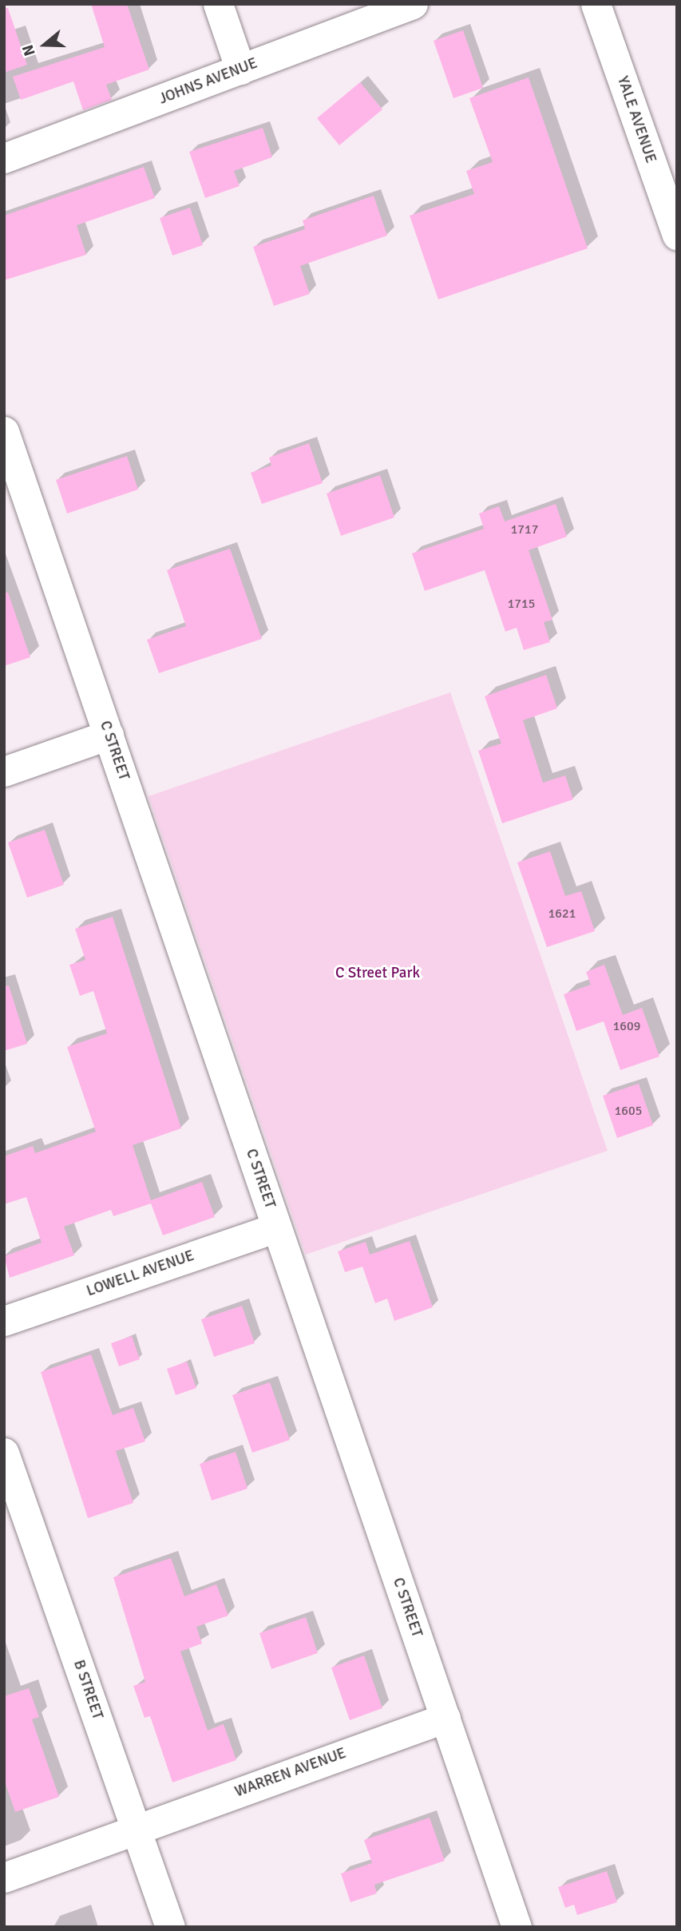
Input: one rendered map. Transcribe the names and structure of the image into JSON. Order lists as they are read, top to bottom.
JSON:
{
  "streets": {
    "street": [
      "JOHNS AVENUE",
      "YALE AVENUE",
      "C STREET",
      "LOWELL AVENUE",
      "B STREET",
      "WARREN AVENUE"
    ]
  },
  "crossings": [
    ["C STREET", "LOWELL AVENUE"],
    ["C STREET", "WARREN AVENUE"],
    ["B STREET", "WARREN AVENUE"]
  ],
  "parks": ["C Street Park"],
  "house_numbers": [
    "1717",
    "1715",
    "1621",
    "1609",
    "1605"
  ],
  "north": "left"
}
